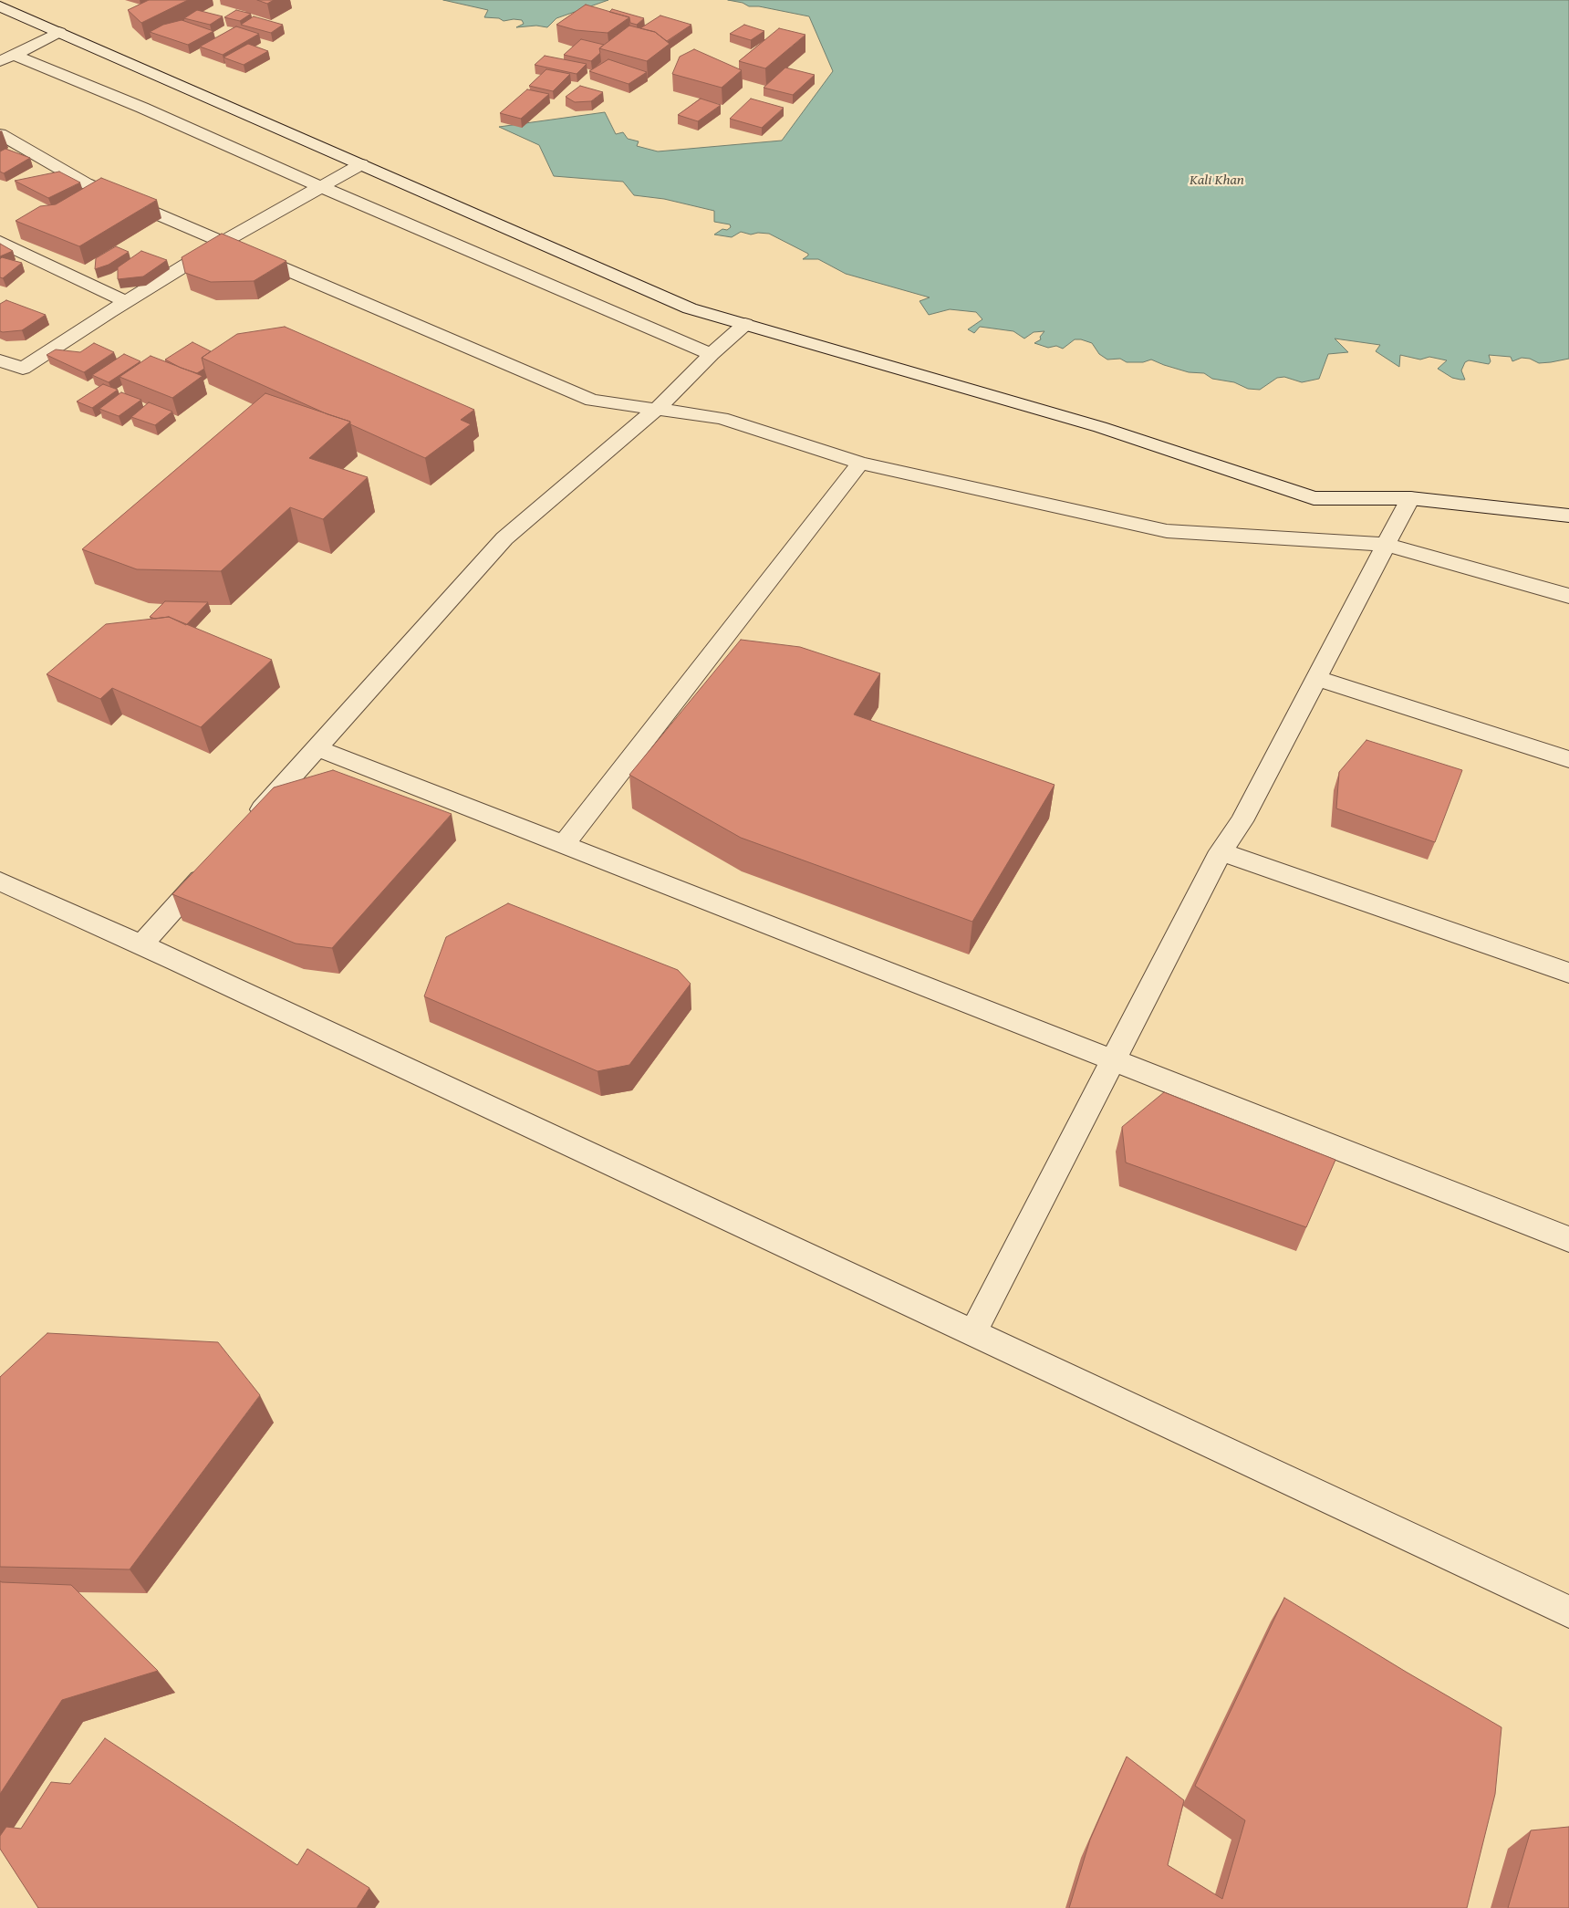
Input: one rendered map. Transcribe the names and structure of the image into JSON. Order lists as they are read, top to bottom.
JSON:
{
  "water": ["Kali Khan"]
}
